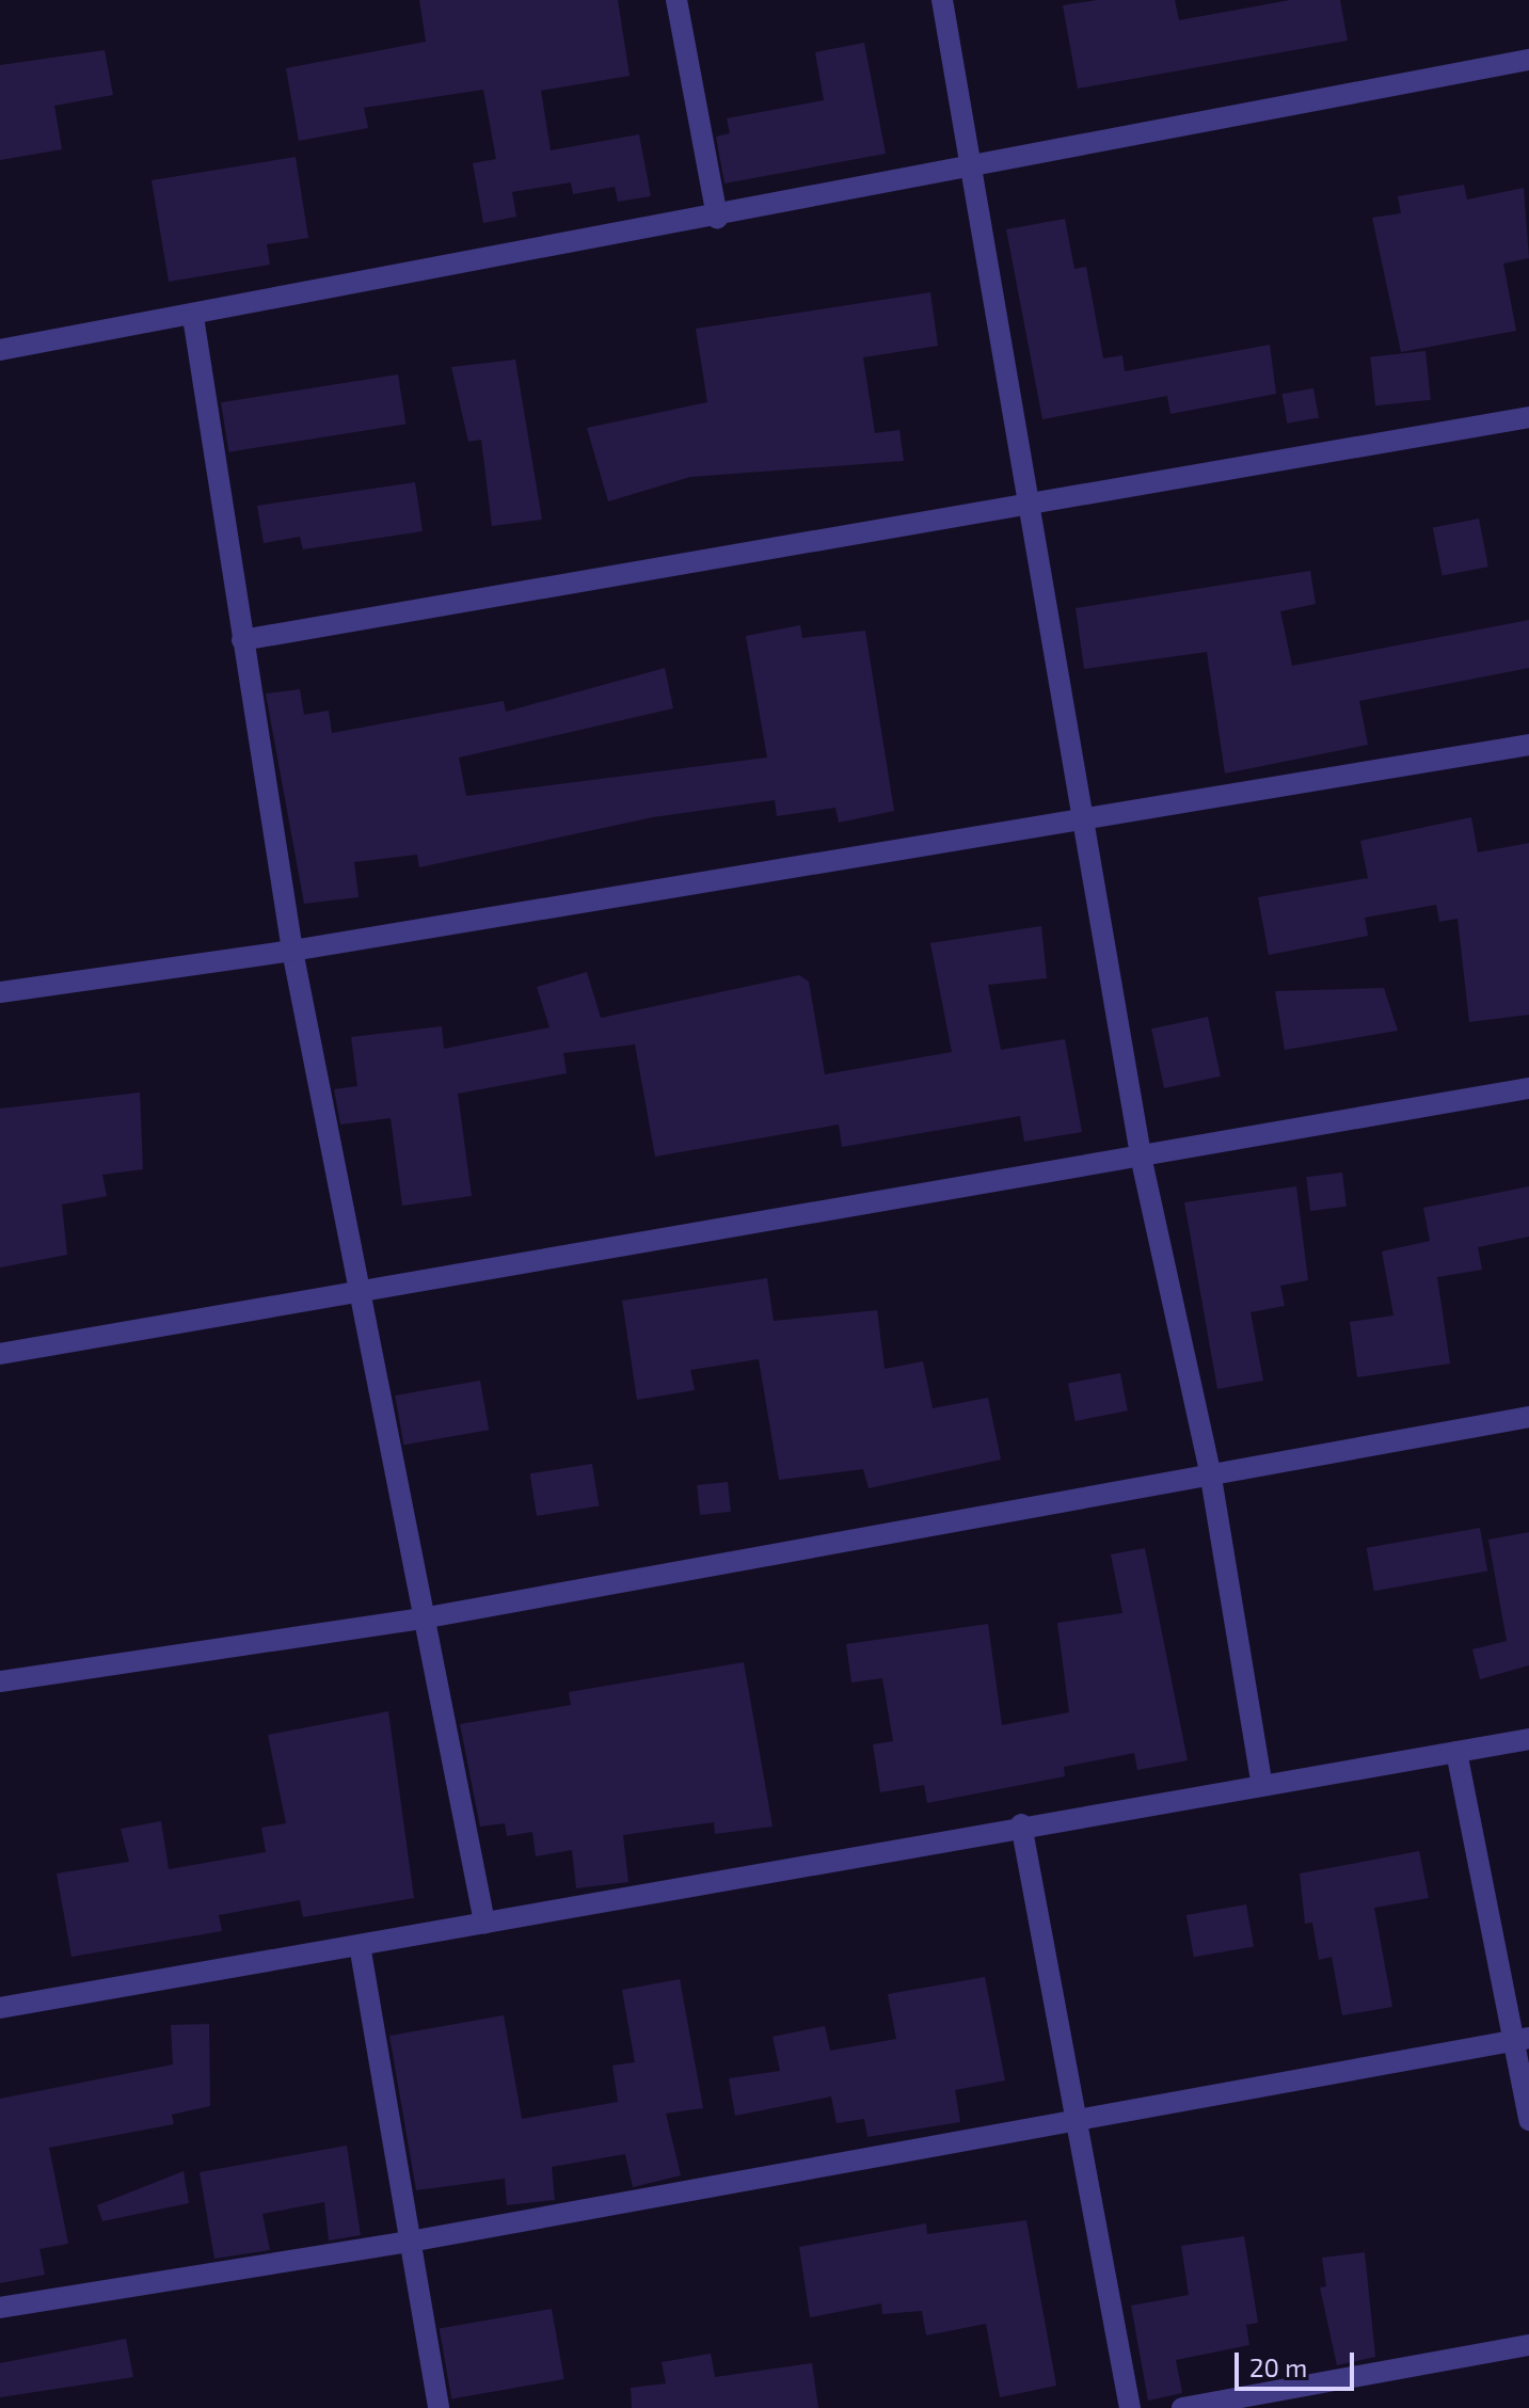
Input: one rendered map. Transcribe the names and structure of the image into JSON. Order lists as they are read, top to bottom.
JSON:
{
  "scale_bar": "20 m"
}
